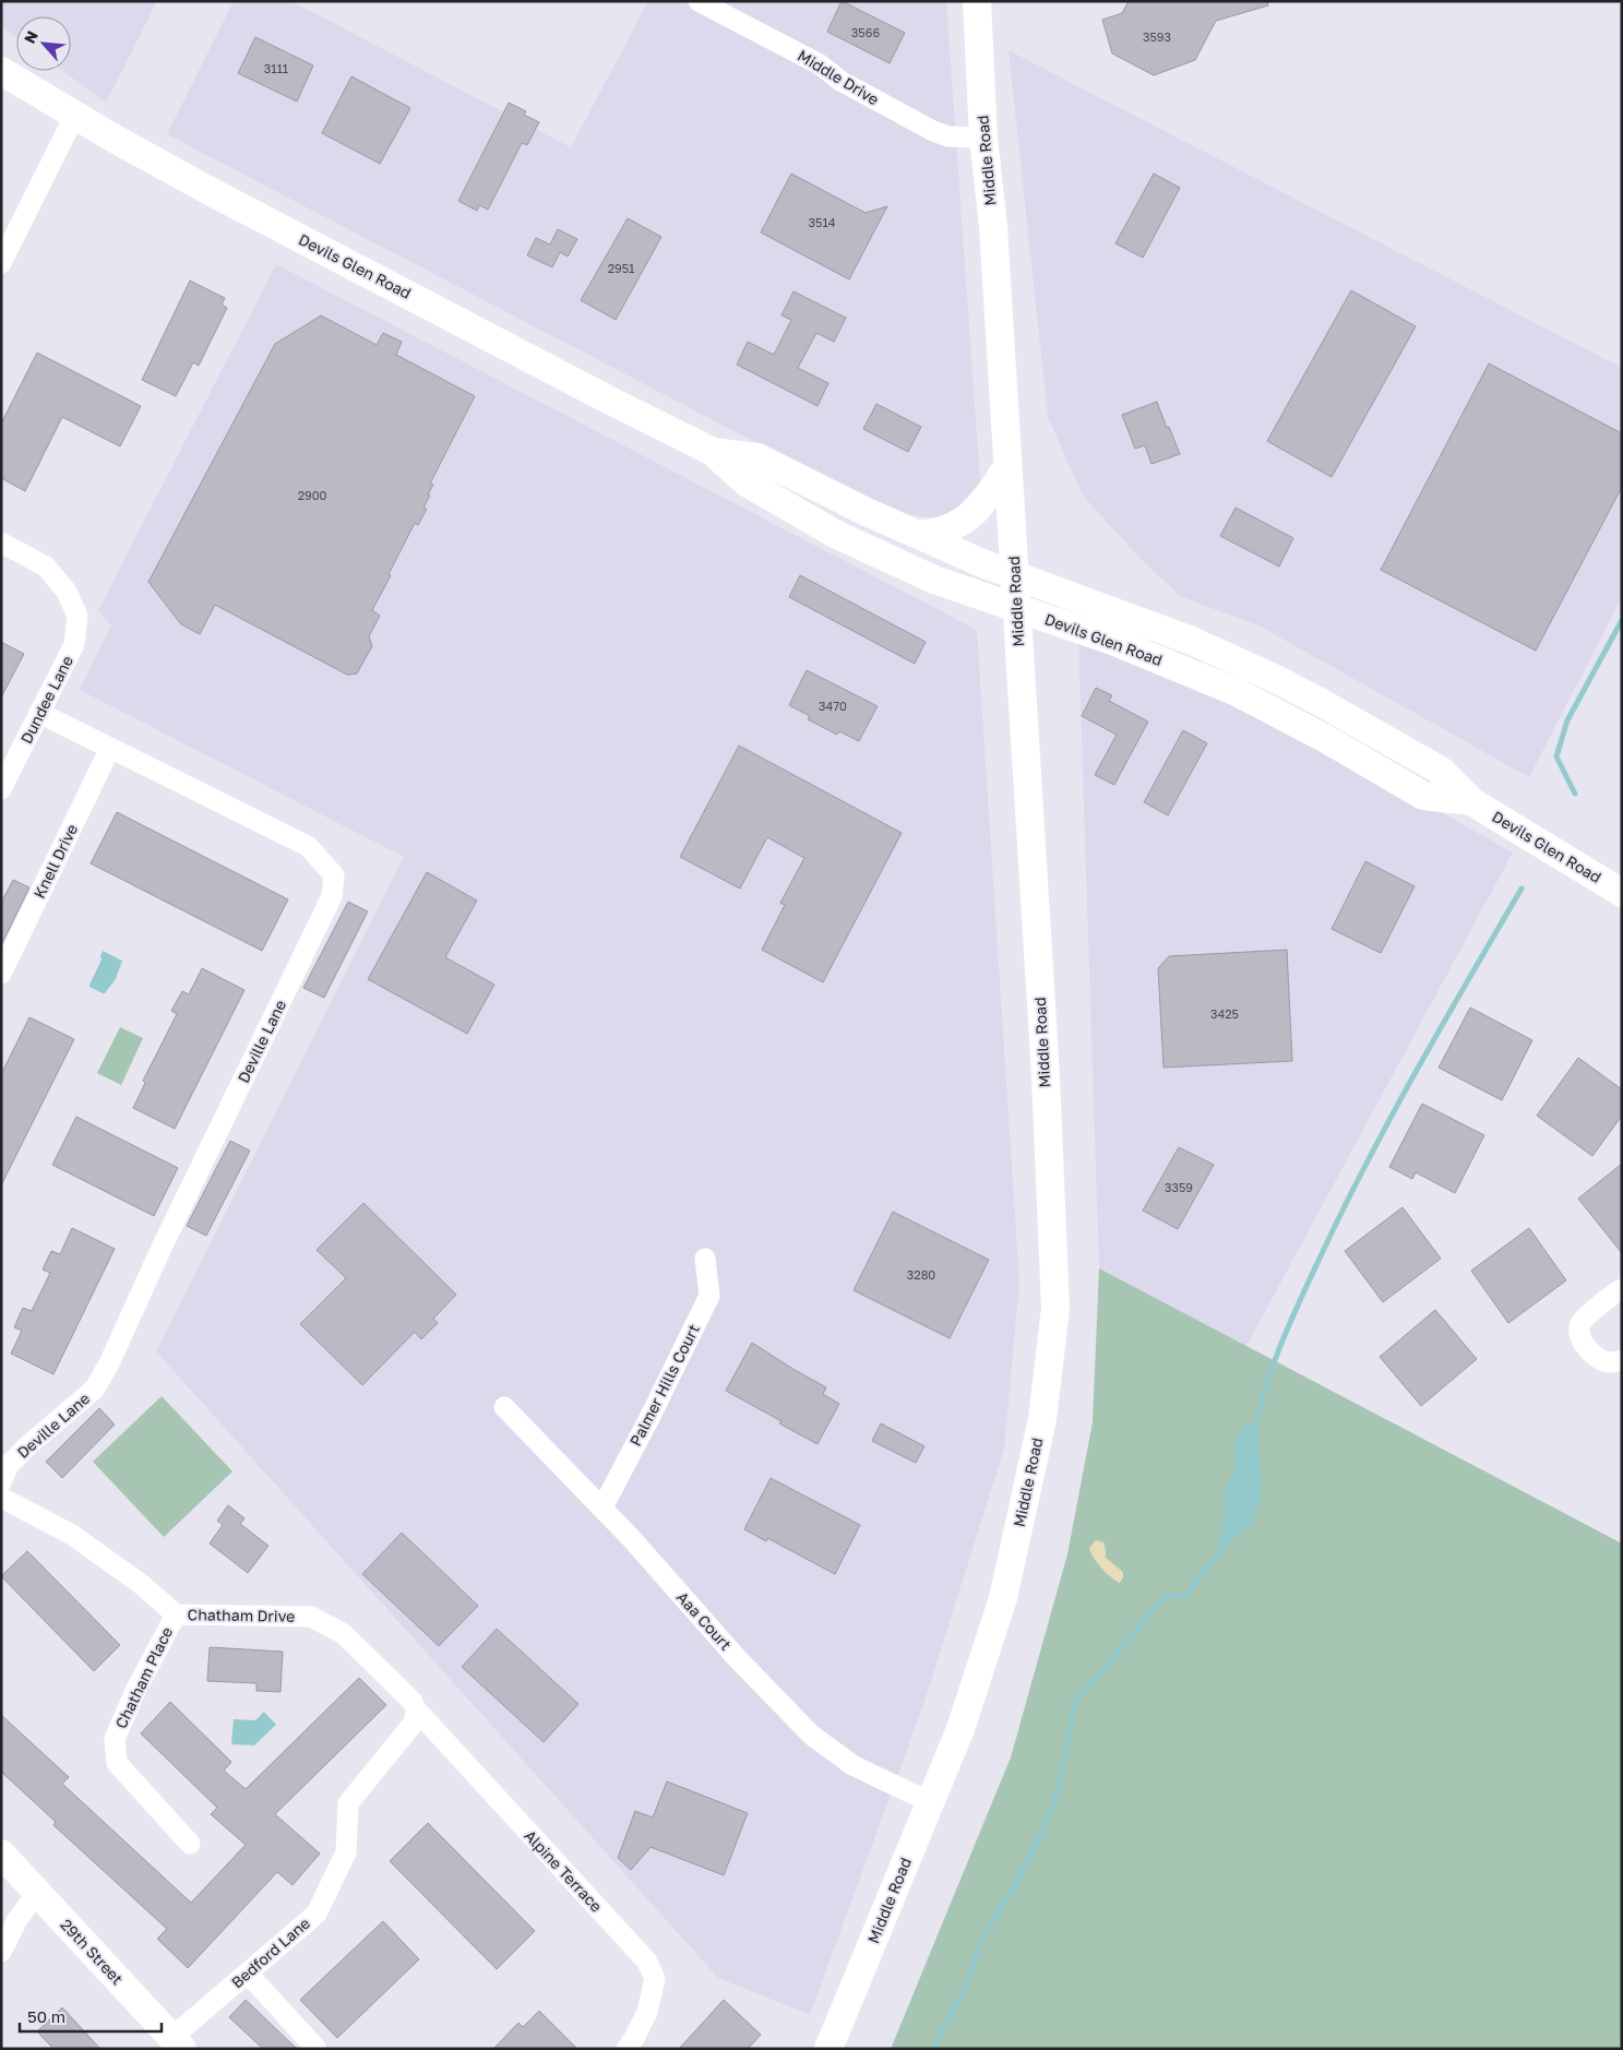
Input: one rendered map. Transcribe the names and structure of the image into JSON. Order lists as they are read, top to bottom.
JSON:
{
  "streets": {
    "main road": ["Middle Road", "Devils Glen Road", "29th Street"],
    "street": [
      "Middle Drive",
      "Dundee Lane",
      "Knell Drive",
      "Deville Lane",
      "Palmer Hills Court",
      "Chatham Drive",
      "Aaa Court",
      "Chatham Place",
      "Alpine Terrace",
      "Bedford Lane"
    ]
  },
  "crossings": [
    ["Middle Drive", "Middle Road"],
    ["Middle Road", "Devils Glen Road"],
    ["Middle Road", "Aaa Court"],
    ["Dundee Lane", "Deville Lane"],
    ["Knell Drive", "Deville Lane"],
    ["Palmer Hills Court", "Aaa Court"],
    ["Chatham Drive", "Chatham Place"],
    ["Chatham Drive", "Alpine Terrace"],
    ["Chatham Drive", "Bedford Lane"],
    ["Alpine Terrace", "Bedford Lane"],
    ["29th Street", "Bedford Lane"]
  ],
  "house_numbers": [
    "3566",
    "3593",
    "3111",
    "3514",
    "2951",
    "2900",
    "3470",
    "3425",
    "3359",
    "3280"
  ],
  "scale_bar": "50 m",
  "north": "top left"
}
